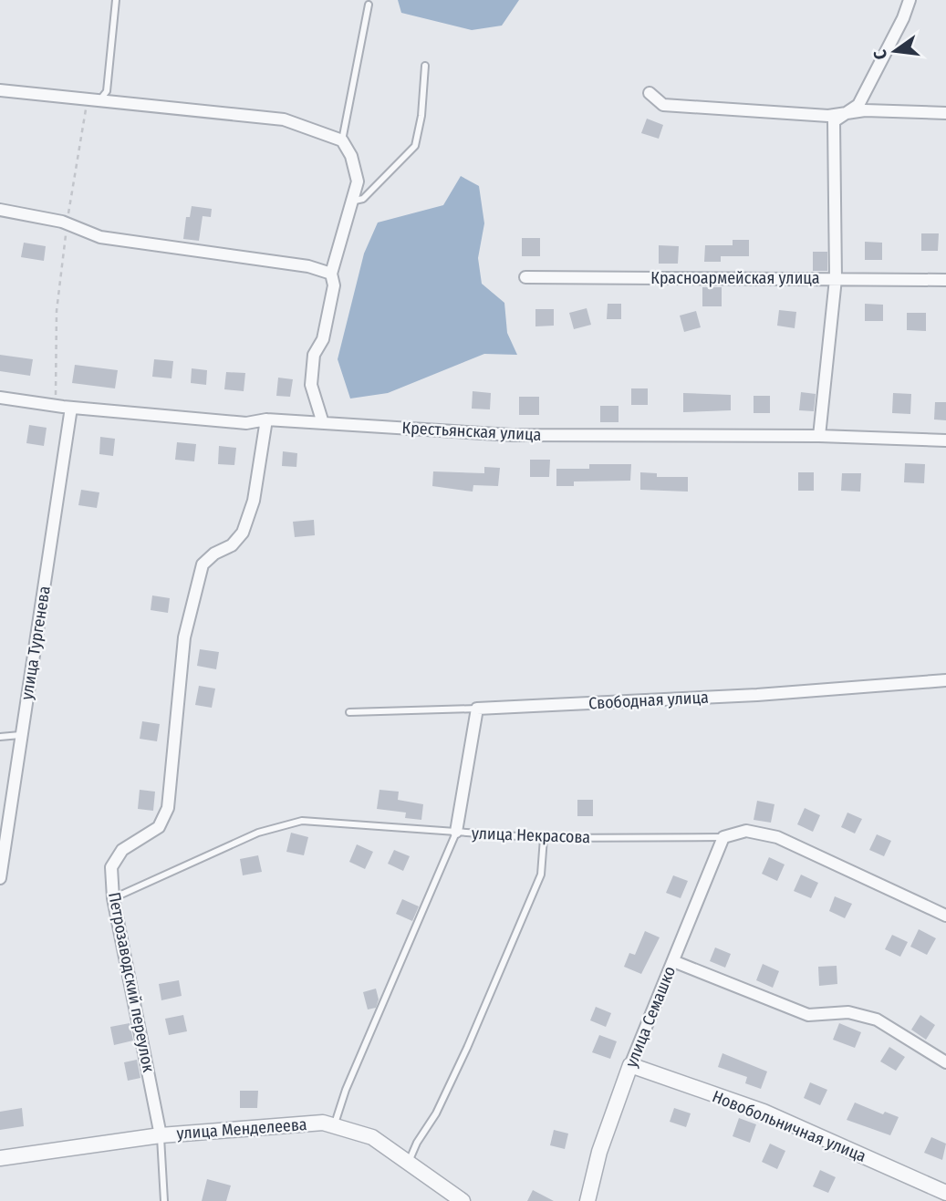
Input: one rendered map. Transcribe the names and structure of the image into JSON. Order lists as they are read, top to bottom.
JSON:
{
  "streets": {
    "street": [
      "Красноармейская улица",
      "Крестьянская улица",
      "улица Тургенева",
      "Свободная улица",
      "улица Некрасова",
      "Петрозаводский переулок",
      "улица Семашко",
      "Новобольничная улица",
      "улица Менделеева"
    ]
  },
  "crossings": [
    ["Крестьянская улица", "улица Тургенева"],
    ["Крестьянская улица", "Петрозаводский переулок"],
    ["улица Некрасова", "Петрозаводский переулок"],
    ["улица Некрасова", "улица Семашко"],
    ["Петрозаводский переулок", "улица Менделеева"],
    ["улица Семашко", "Новобольничная улица"]
  ],
  "north": "left"
}
